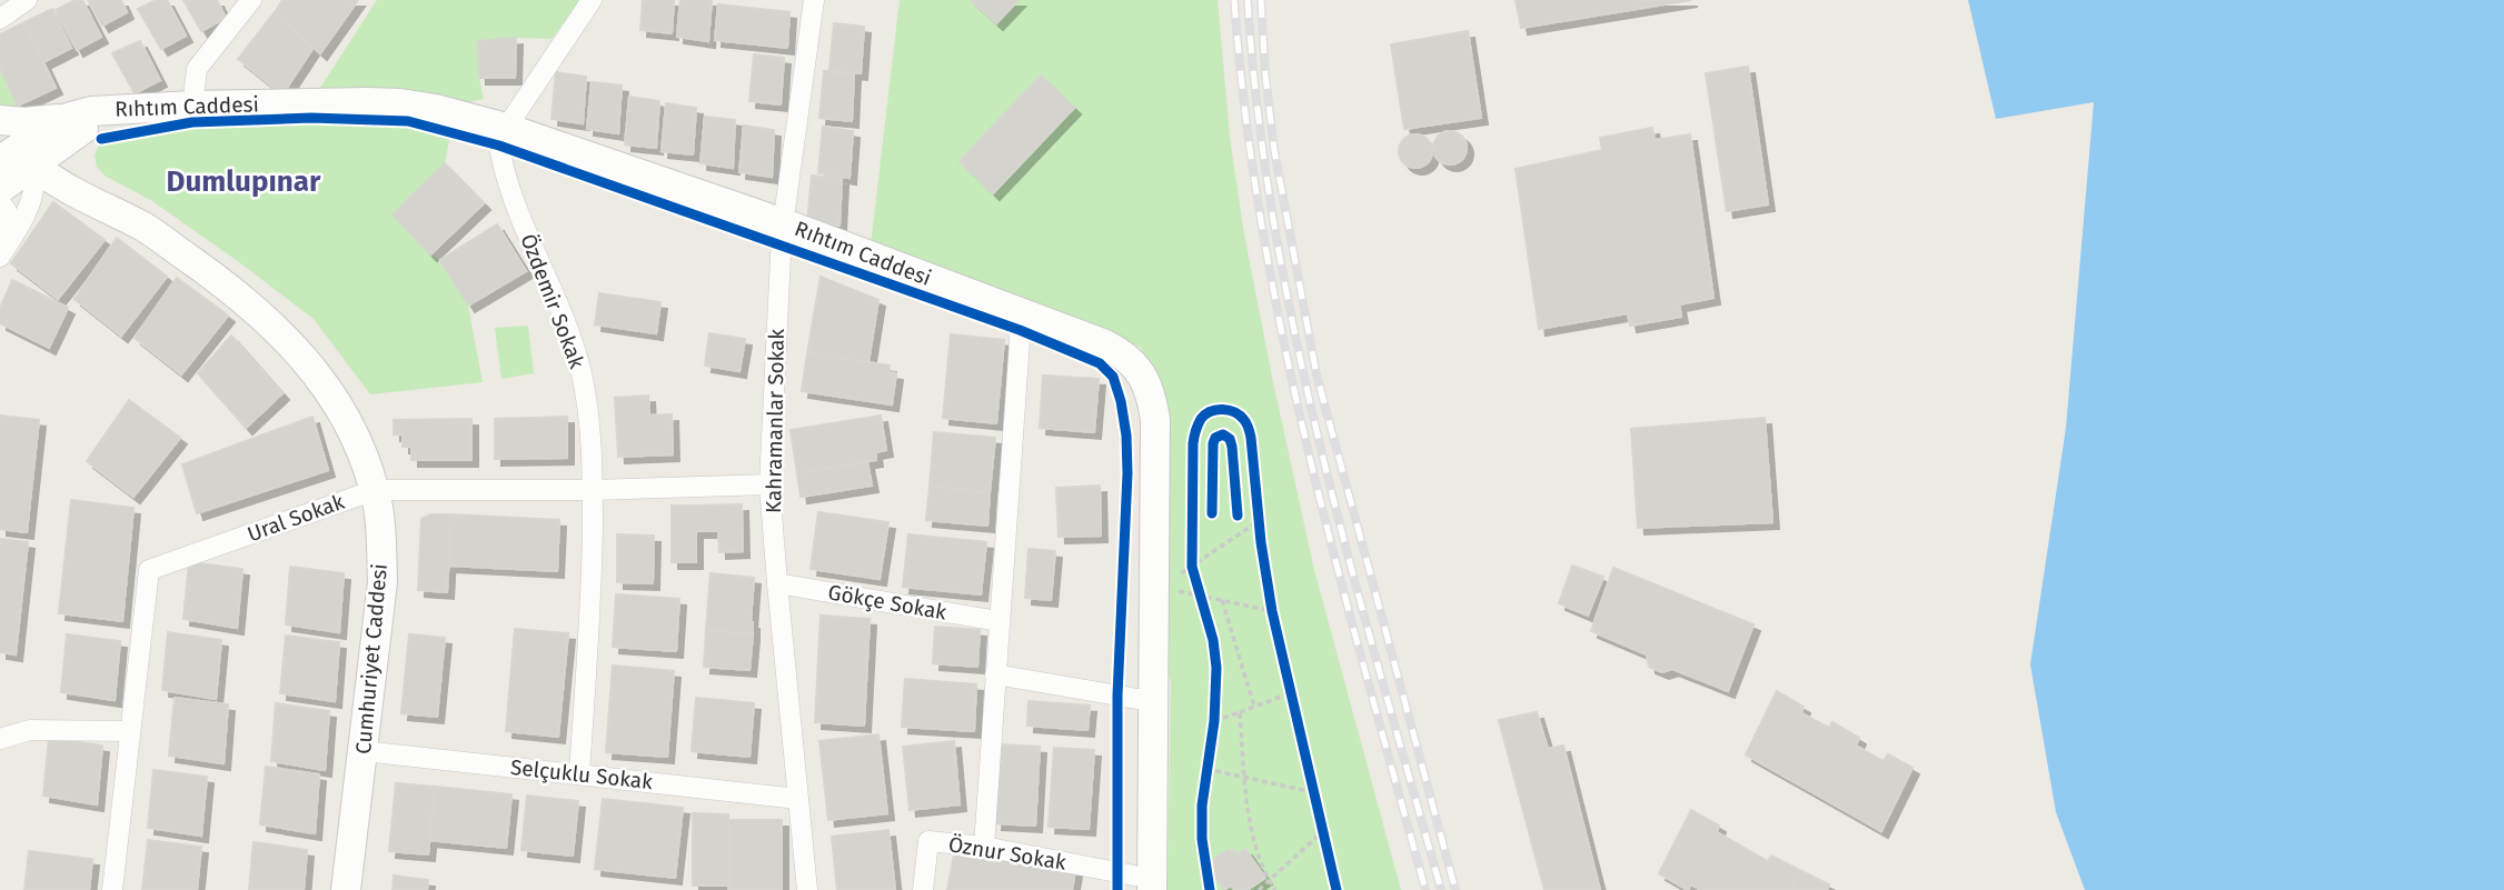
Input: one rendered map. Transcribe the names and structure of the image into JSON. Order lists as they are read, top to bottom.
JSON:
{
  "streets": {
    "main road": ["Rıhtım Caddesi", "Cumhuriyet Caddesi"],
    "street": [
      "Özdemir Sokak",
      "Kahramanlar Sokak",
      "Ural Sokak",
      "Gökçe Sokak",
      "Selçuklu Sokak",
      "Öznur Sokak"
    ]
  },
  "crossings": [
    ["Rıhtım Caddesi", "Özdemir Sokak"],
    ["Rıhtım Caddesi", "Kahramanlar Sokak"],
    ["Rıhtım Caddesi", "Öznur Sokak"],
    ["Özdemir Sokak", "Ural Sokak"],
    ["Özdemir Sokak", "Selçuklu Sokak"],
    ["Kahramanlar Sokak", "Ural Sokak"],
    ["Kahramanlar Sokak", "Gökçe Sokak"],
    ["Kahramanlar Sokak", "Selçuklu Sokak"],
    ["Ural Sokak", "Cumhuriyet Caddesi"],
    ["Cumhuriyet Caddesi", "Selçuklu Sokak"]
  ],
  "districts": ["Dumlupınar"]
}
